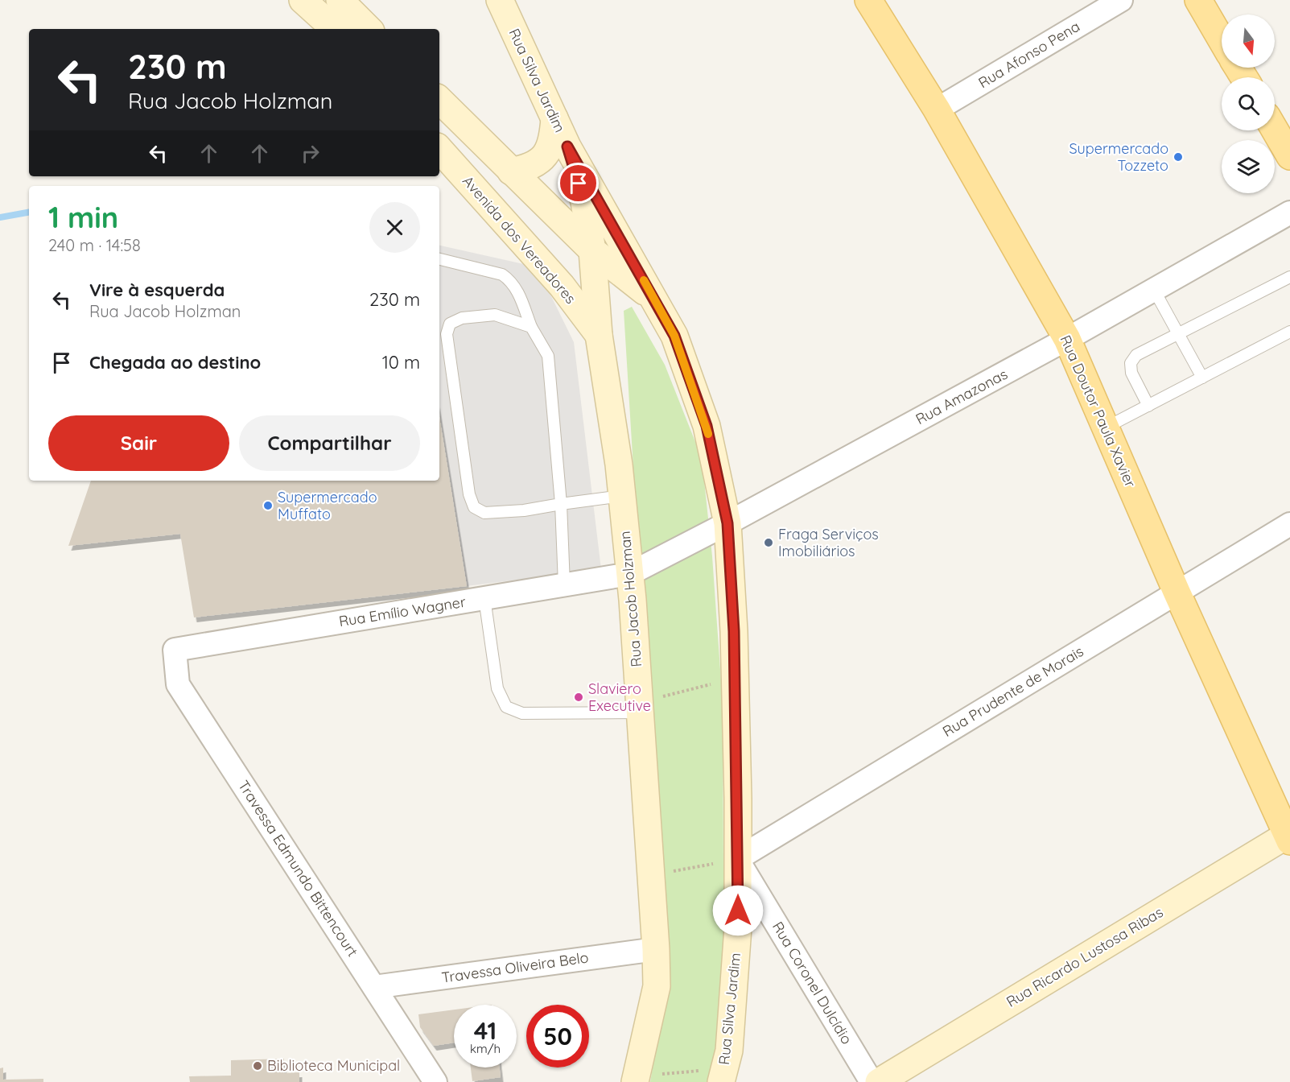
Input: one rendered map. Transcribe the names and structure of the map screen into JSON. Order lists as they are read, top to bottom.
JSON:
{
  "streets": {
    "main road": [
      "Rua Silva Jardim",
      "Avenida dos Vereadores",
      "Rua Doutor Paula Xavier",
      "Rua Jacob Holzman",
      "Rua Ricardo Lustosa Ribas"
    ],
    "street": [
      "Rua Afonso Pena",
      "Rua Amazonas",
      "Rua Emílio Wagner",
      "Rua Prudente de Morais",
      "Travessa Edmundo Bittencourt",
      "Travessa Oliveira Belo",
      "Rua Coronel Dulcídio"
    ]
  },
  "crossings": [
    ["Rua Afonso Pena", "Rua Doutor Paula Xavier"],
    ["Rua Silva Jardim", "Rua Amazonas"],
    ["Rua Silva Jardim", "Rua Jacob Holzman"],
    ["Rua Silva Jardim", "Rua Prudente de Morais"],
    ["Rua Silva Jardim", "Rua Coronel Dulcídio"],
    ["Avenida dos Vereadores", "Rua Jacob Holzman"],
    ["Rua Amazonas", "Rua Doutor Paula Xavier"],
    ["Rua Amazonas", "Rua Jacob Holzman"],
    ["Rua Amazonas", "Rua Emílio Wagner"],
    ["Rua Doutor Paula Xavier", "Rua Prudente de Morais"],
    ["Rua Doutor Paula Xavier", "Rua Ricardo Lustosa Ribas"],
    ["Rua Jacob Holzman", "Rua Emílio Wagner"],
    ["Rua Jacob Holzman", "Travessa Oliveira Belo"],
    ["Rua Emílio Wagner", "Travessa Edmundo Bittencourt"],
    ["Rua Prudente de Morais", "Rua Coronel Dulcídio"],
    ["Travessa Edmundo Bittencourt", "Travessa Oliveira Belo"]
  ],
  "places": [
    "Supermercado Tozzeto",
    "Supermercado Muffato",
    "Fraga Serviços Imobiliários",
    "Slaviero Executive",
    "Biblioteca Municipal"
  ],
  "north": "bottom",
  "page": {
    "turn": ["230 m", "Rua Jacob Holzman"],
    "heading": ["1 min", "240 m · 14:58"],
    "list": [
      {
        "name": "Vire à esquerda",
        "note": "Rua Jacob Holzman",
        "value": "230 m"
      },
      {
        "name": "Chegada ao destino",
        "value": "10 m"
      }
    ],
    "buttons": ["Sair", "Compartilhar"],
    "speed": "41 km/h",
    "limit": "50"
  }
}
